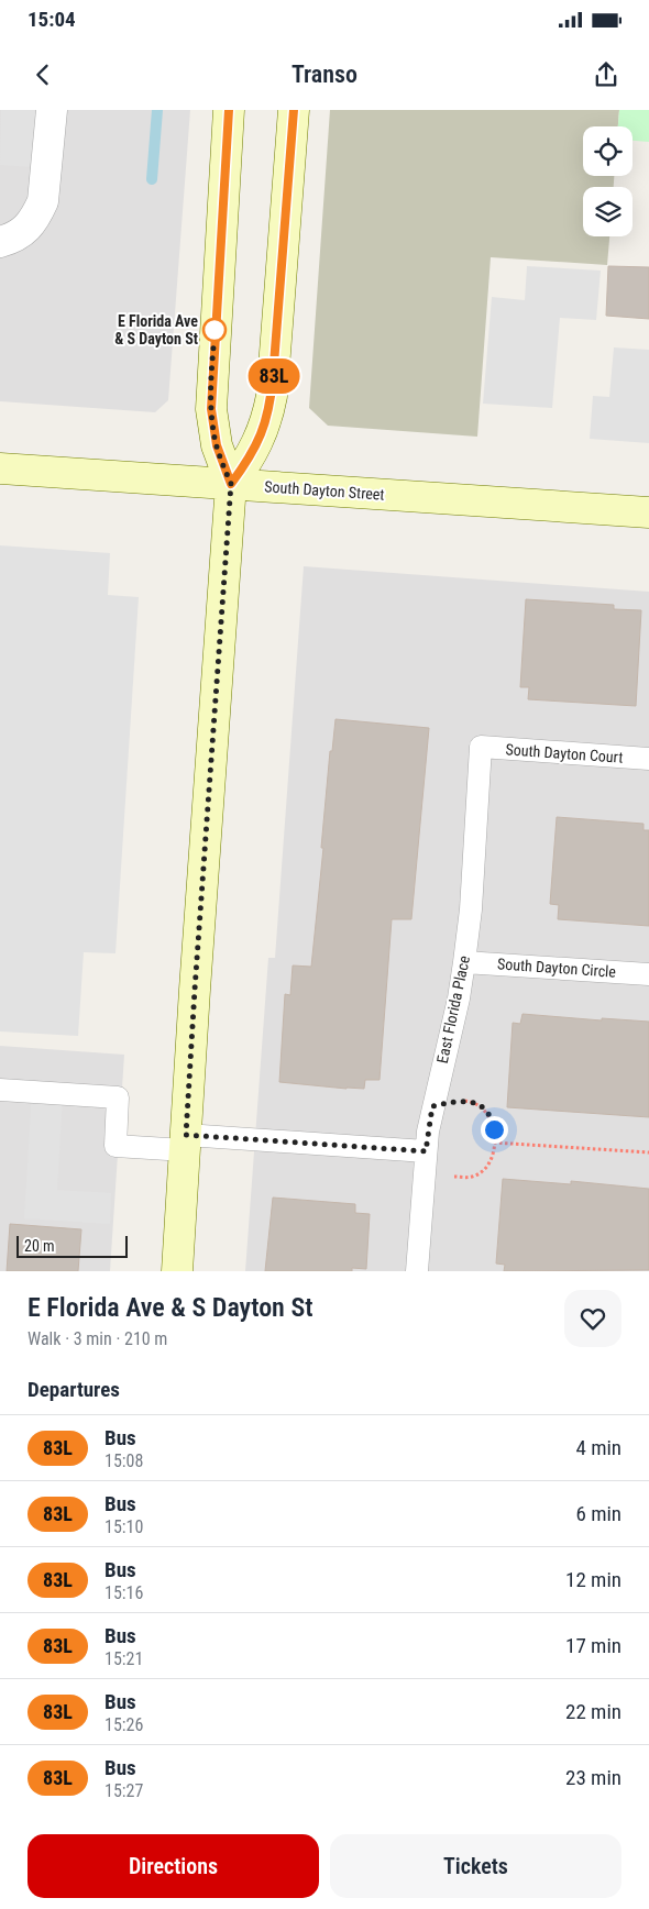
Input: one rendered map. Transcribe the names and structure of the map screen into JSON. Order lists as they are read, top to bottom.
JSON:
{
  "streets": {
    "main road": ["South Dayton Street"],
    "lane": ["South Dayton Court", "South Dayton Circle", "East Florida Place"]
  },
  "crossings": [
    ["South Dayton Court", "East Florida Place"],
    ["South Dayton Circle", "East Florida Place"]
  ],
  "places": ["E Florida Ave & S Dayton St"],
  "lines": ["bus line 83L"],
  "scale_bar": "20 m",
  "page": {
    "status": "15:04",
    "header": "Transo",
    "on_map": "83L",
    "scale": "20 m",
    "heading": [
      ["E Florida Ave & S Dayton St", "Walk · 3 min · 210 m"],
      "Departures"
    ],
    "list": [
      {
        "mark": "83L",
        "name": "Bus",
        "note": "15:08",
        "value": "4 min"
      },
      {
        "mark": "83L",
        "name": "Bus",
        "note": "15:10",
        "value": "6 min"
      },
      {
        "mark": "83L",
        "name": "Bus",
        "note": "15:16",
        "value": "12 min"
      },
      {
        "mark": "83L",
        "name": "Bus",
        "note": "15:21",
        "value": "17 min"
      },
      {
        "mark": "83L",
        "name": "Bus",
        "note": "15:26",
        "value": "22 min"
      },
      {
        "mark": "83L",
        "name": "Bus",
        "note": "15:27",
        "value": "23 min"
      }
    ],
    "buttons": ["Directions", "Tickets"]
  }
}
